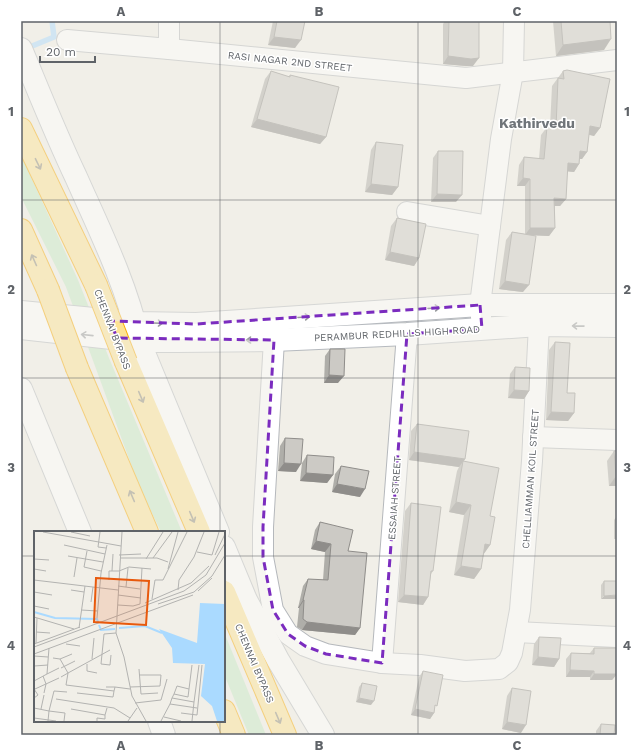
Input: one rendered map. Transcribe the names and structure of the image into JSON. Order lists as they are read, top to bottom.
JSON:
{
  "streets": {
    "highway": ["CHENNAI BYPASS"],
    "main road": ["PERAMBUR REDHILLS HIGH ROAD"],
    "street": ["RASI NAGAR 2ND STREET", "CHELLIAMMAN KOIL STREET", "ESSAIAH STREET"]
  },
  "crossings": [
    ["PERAMBUR REDHILLS HIGH ROAD", "CHELLIAMMAN KOIL STREET"],
    ["PERAMBUR REDHILLS HIGH ROAD", "ESSAIAH STREET"],
    ["CHELLIAMMAN KOIL STREET", "ESSAIAH STREET"]
  ],
  "districts": ["Kathirvedu"],
  "scale_bar": "20 m",
  "grid": {
    "columns": ["A", "B", "C"],
    "rows": [
      "1",
      "2",
      "3",
      "4"
    ]
  }
}
